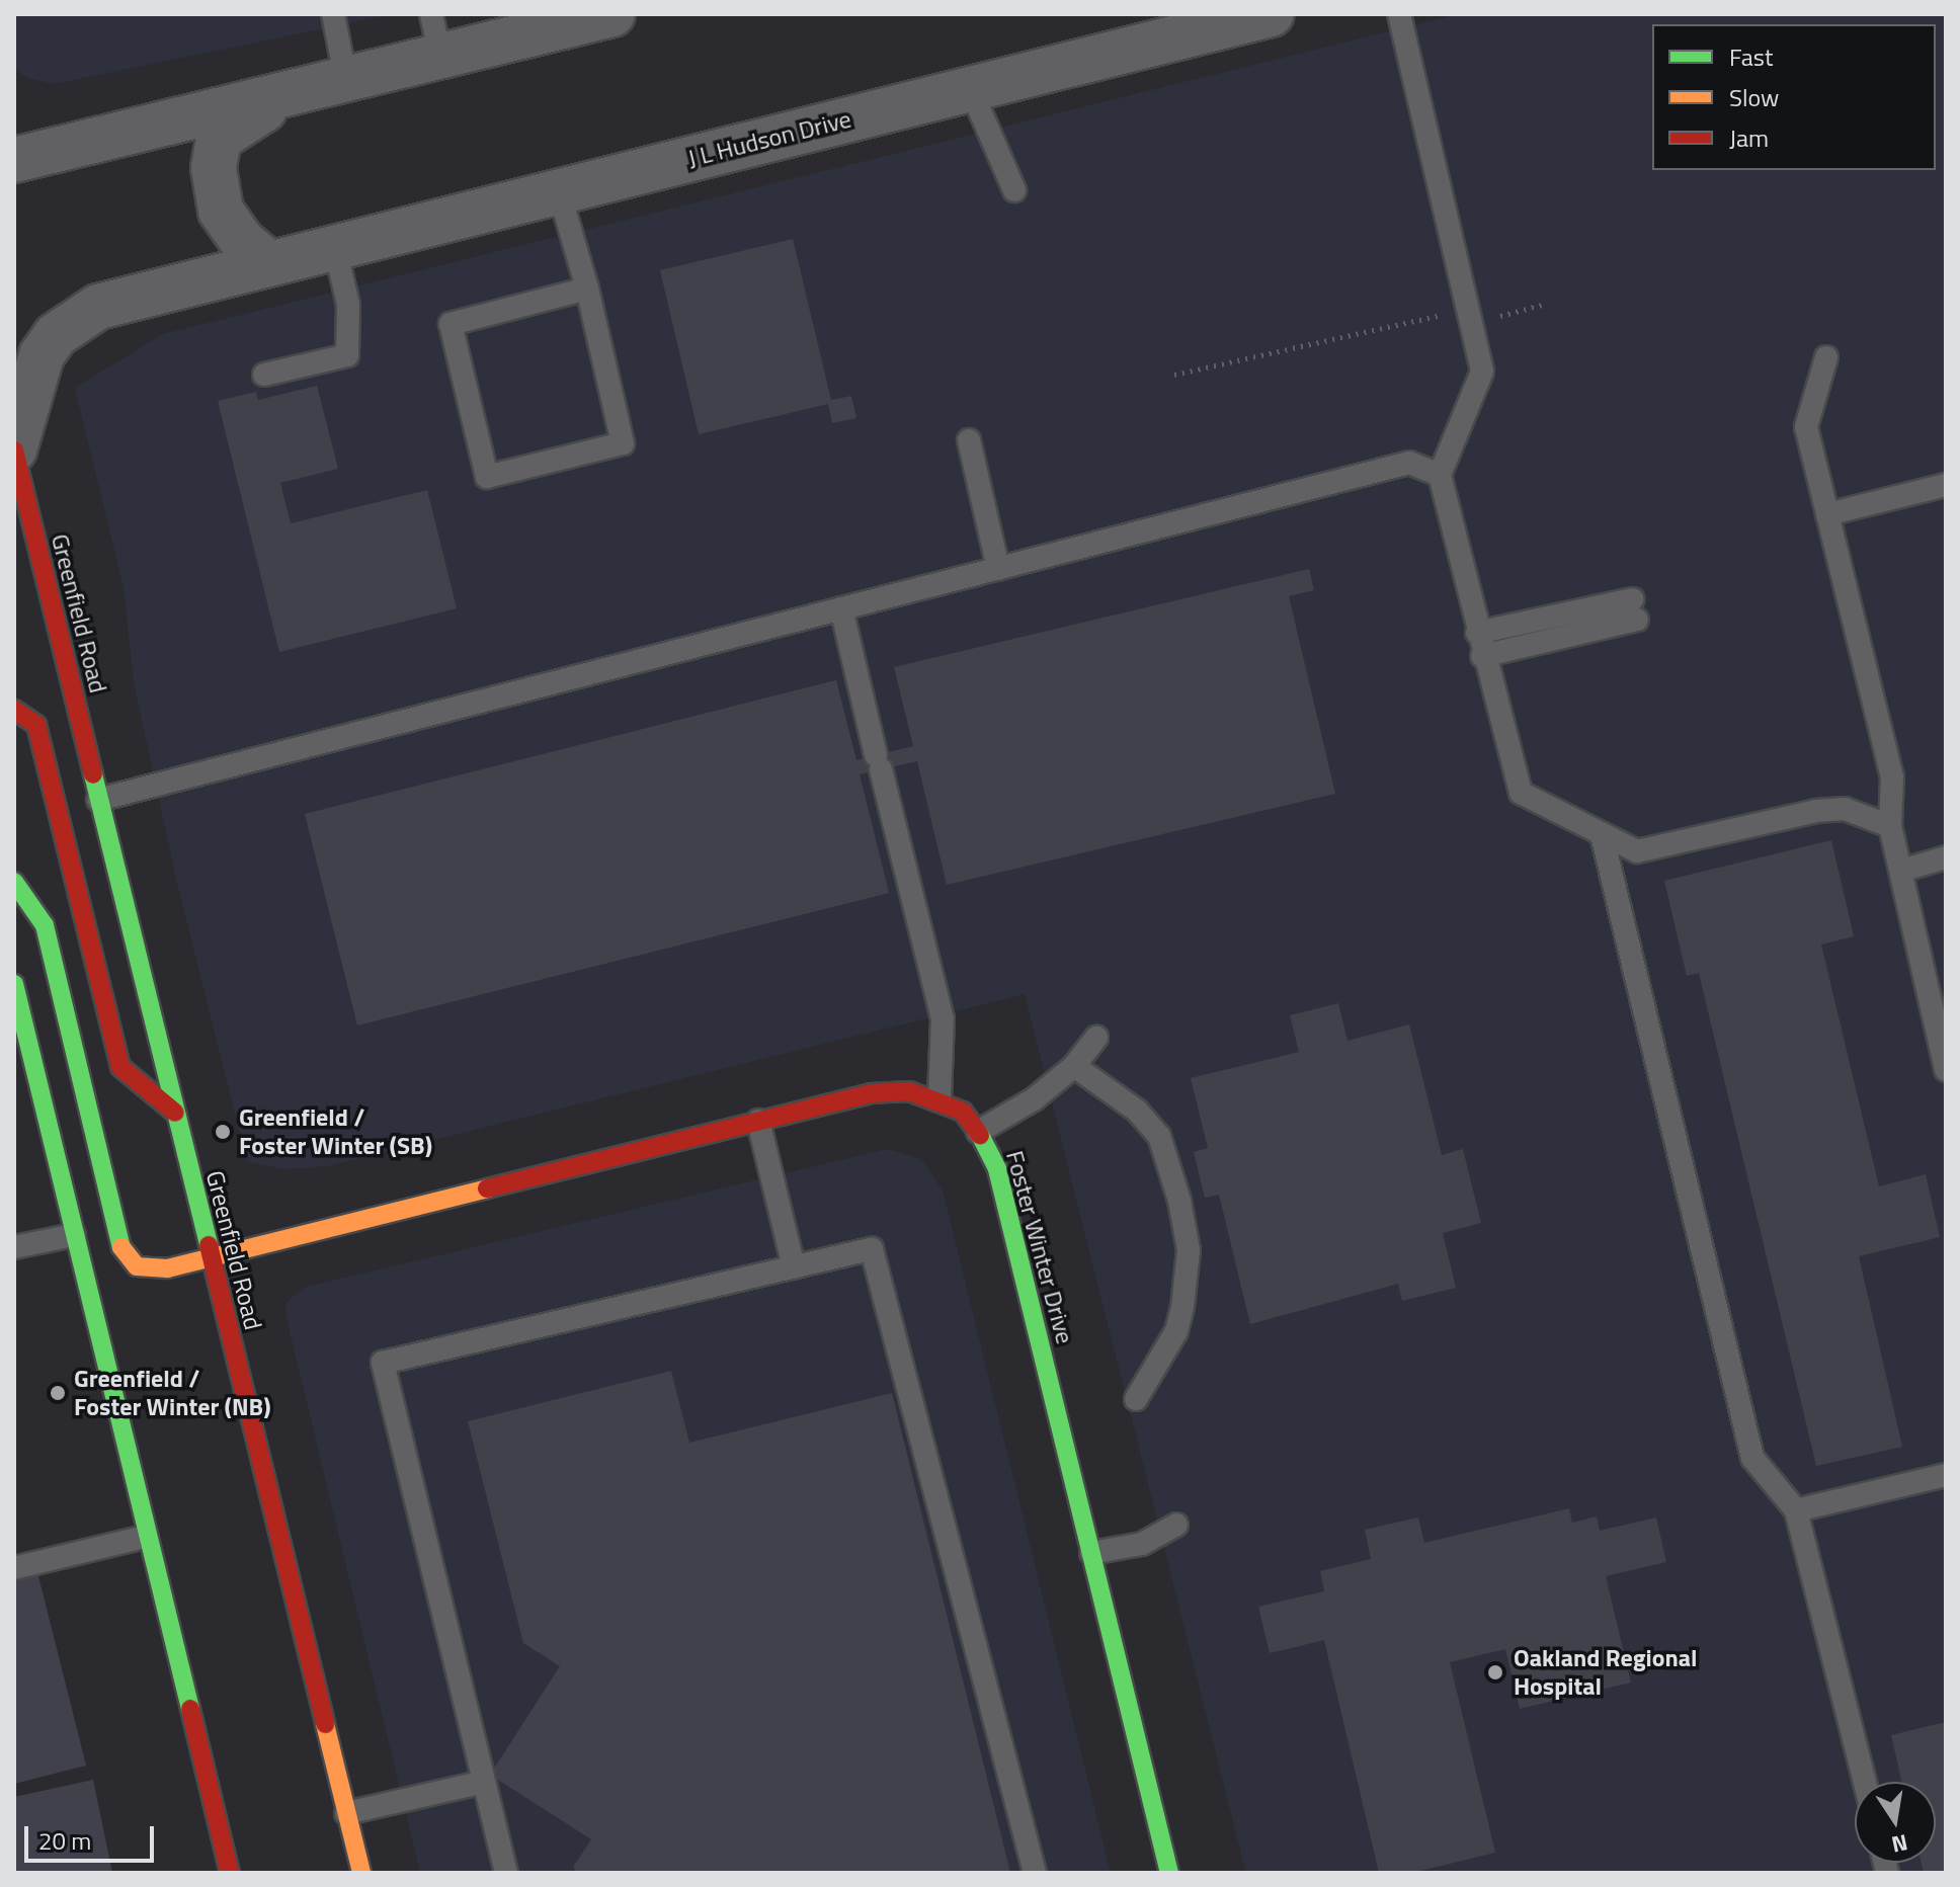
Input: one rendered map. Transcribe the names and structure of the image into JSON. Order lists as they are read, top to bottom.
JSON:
{
  "streets": {
    "main road": ["Greenfield Road", "Foster Winter Drive"],
    "street": ["J L Hudson Drive"]
  },
  "crossings": [
    ["J L Hudson Drive", "Greenfield Road"],
    ["Greenfield Road", "Foster Winter Drive"]
  ],
  "places": ["Greenfield / Foster Winter (SB)", "Greenfield / Foster Winter (NB)", "Oakland Regional Hospital"],
  "legend": ["Fast", "Slow", "Jam"],
  "scale_bar": "20 m",
  "north": "bottom"
}
